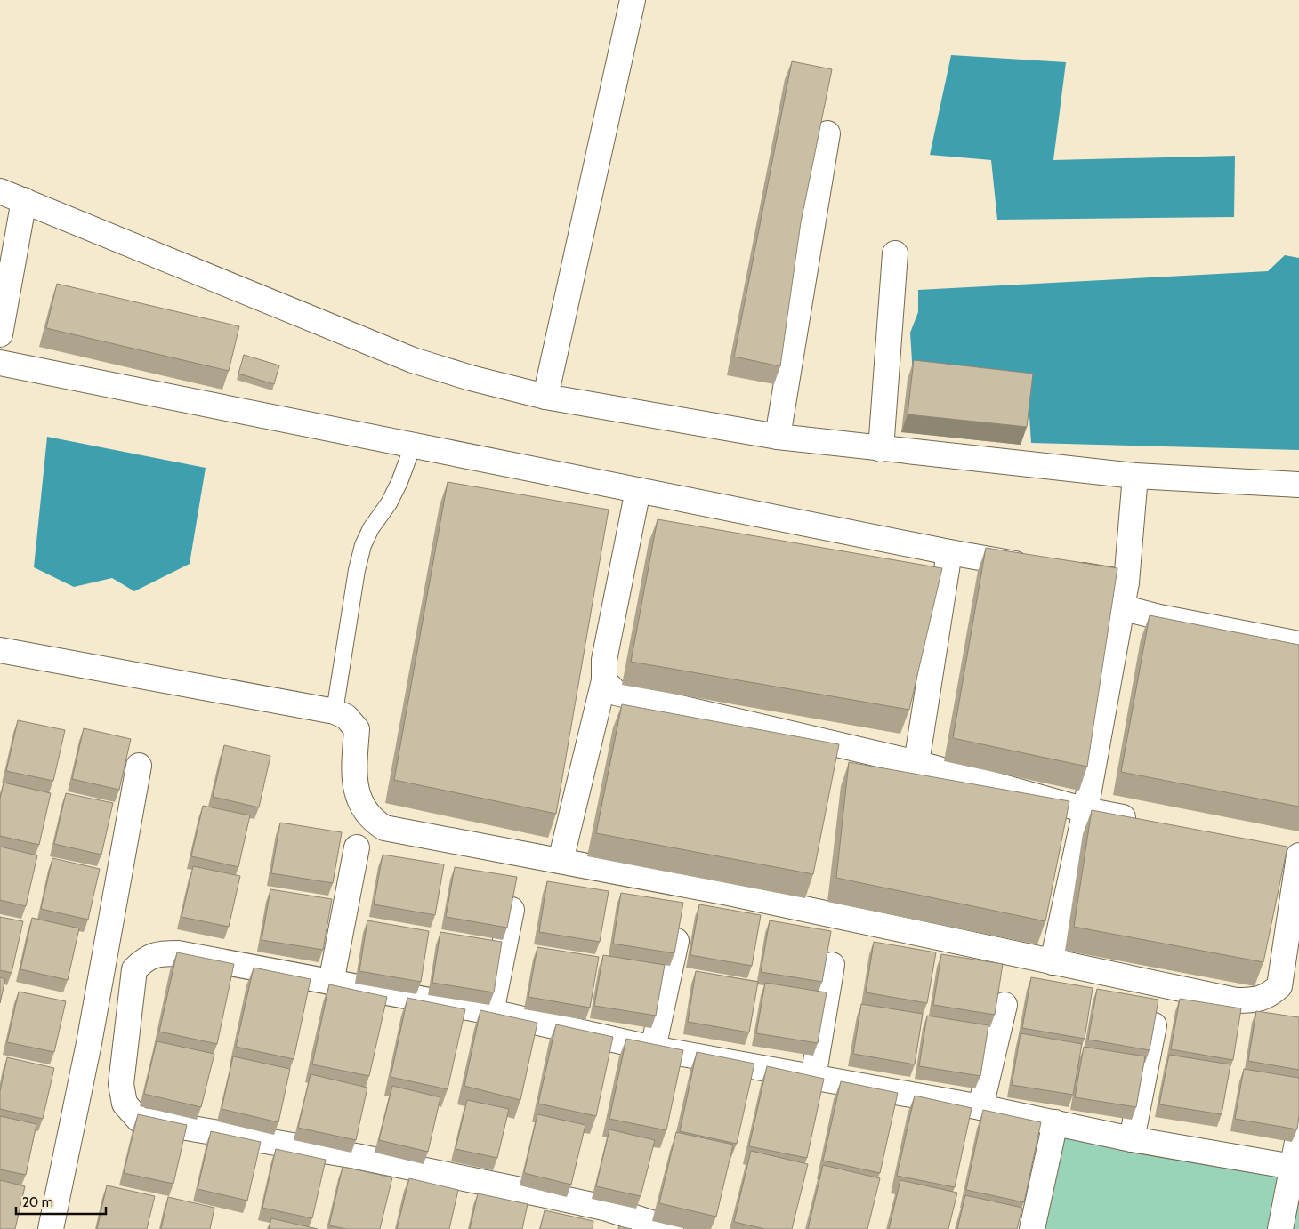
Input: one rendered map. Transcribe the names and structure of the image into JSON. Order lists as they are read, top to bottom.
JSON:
{
  "scale_bar": "20 m"
}
